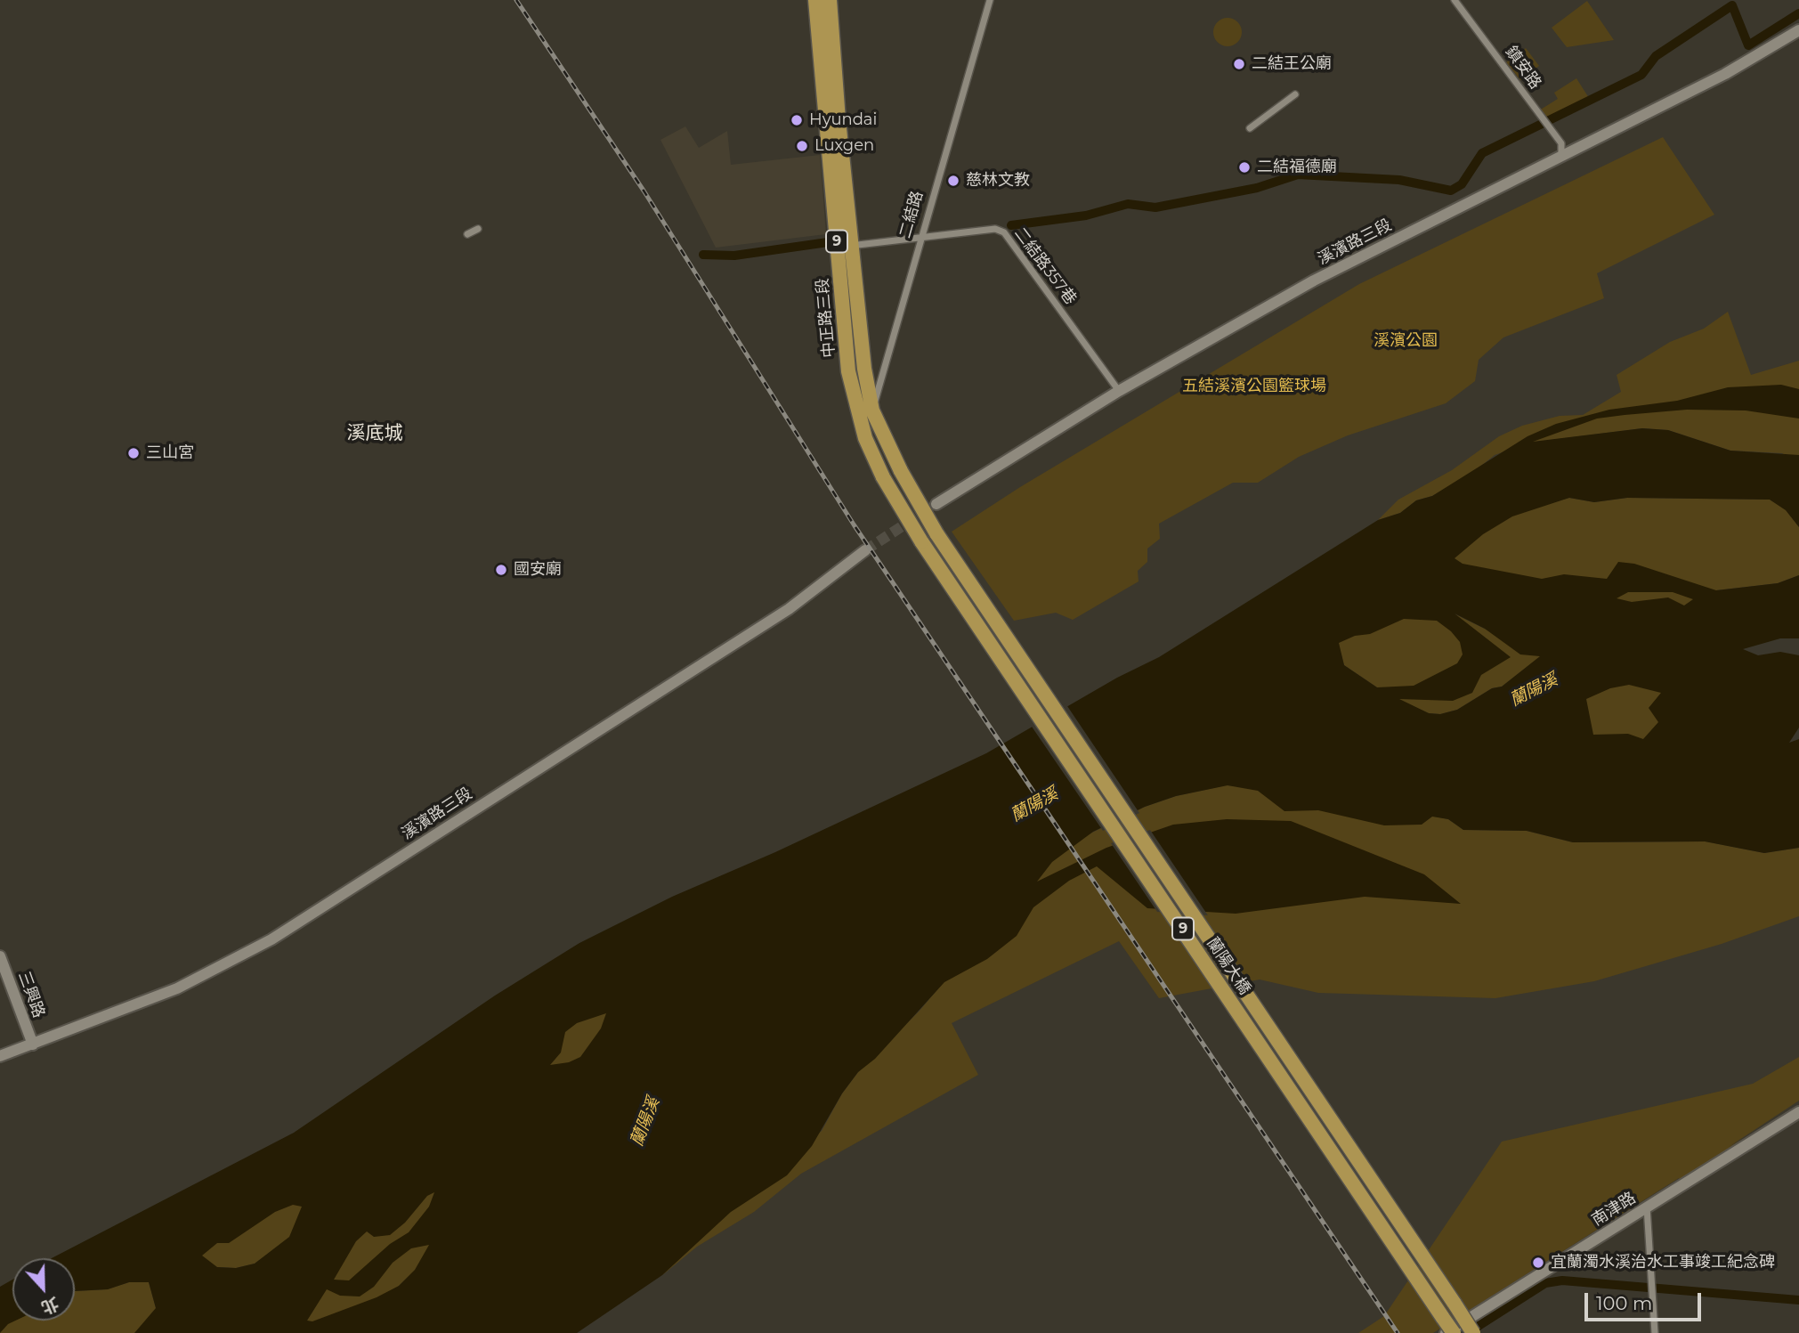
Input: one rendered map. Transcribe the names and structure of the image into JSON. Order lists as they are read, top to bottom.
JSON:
{
  "streets": {
    "main road": ["9", "中正路三段", "蘭陽大橋"],
    "street": [
      "鎮安路",
      "二結路",
      "溪濱路三段",
      "二結路357巷",
      "三興路",
      "南津路"
    ]
  },
  "crossings": [
    ["鎮安路", "溪濱路三段"],
    ["二結路", "二結路357巷"],
    ["二結路", "中正路三段"],
    ["溪濱路三段", "二結路357巷"],
    ["溪濱路三段", "三興路"],
    ["二結路357巷", "中正路三段"],
    ["中正路三段", "蘭陽大橋"]
  ],
  "districts": ["溪底城"],
  "water": ["蘭陽溪"],
  "parks": ["溪濱公園", "五結溪濱公園籃球場"],
  "places": [
    "二結王公廟",
    "Hyundai",
    "Luxgen",
    "二結福德廟",
    "慈林文教",
    "三山宮",
    "國安廟",
    "宜蘭濁水溪治水工事竣工紀念碑"
  ],
  "scale_bar": "100 m",
  "north": "bottom"
}
